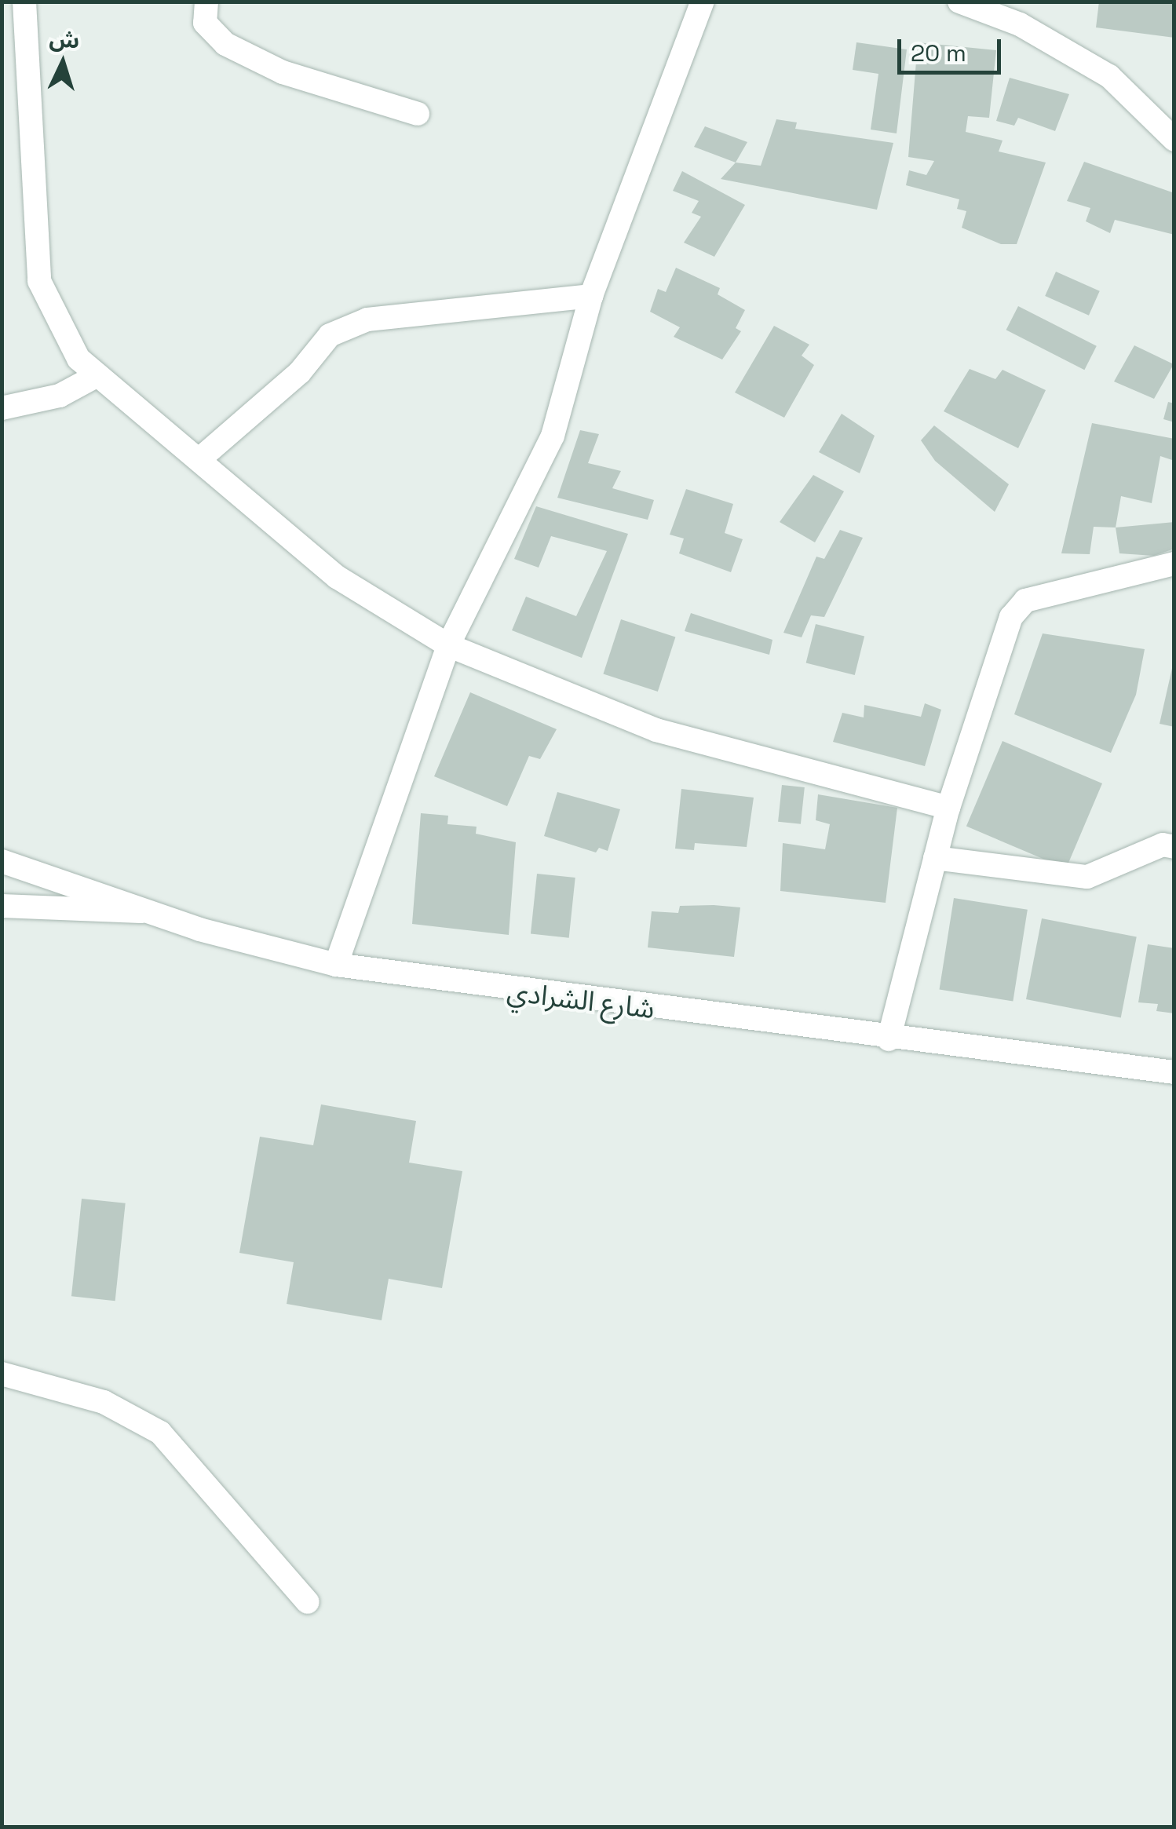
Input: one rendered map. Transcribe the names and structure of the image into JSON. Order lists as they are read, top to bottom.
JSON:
{
  "streets": {
    "street": ["شارع الشرادي"]
  },
  "scale_bar": "20 m",
  "north": "top"
}
